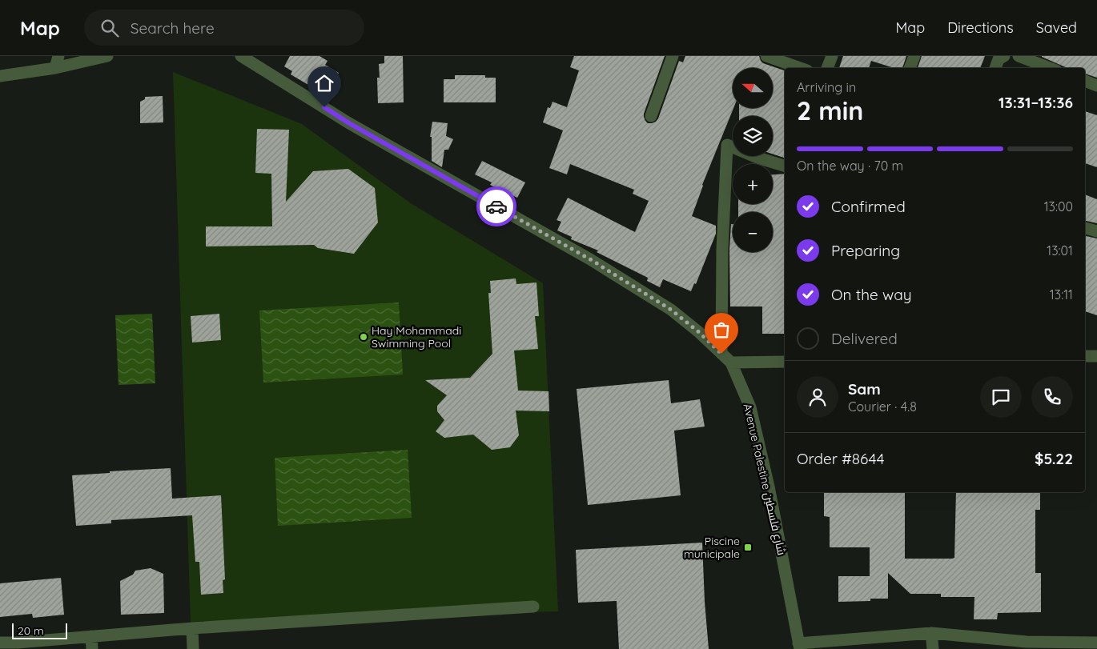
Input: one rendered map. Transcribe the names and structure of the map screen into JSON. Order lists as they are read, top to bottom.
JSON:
{
  "streets": {
    "street": ["Avenue Palestine شارع فلسطين"]
  },
  "places": {
    "other": ["Hay Mohammadi Swimming Pool"],
    "transit": ["Piscine municipale"]
  },
  "scale_bar": "20 m",
  "north": "left",
  "page": {
    "header": "Map",
    "search": "Search here",
    "nav": ["Map", "Directions", "Saved"],
    "map_buttons": ["+", "−"],
    "heading": ["2 min", "Arriving in", "13:31–13:36"],
    "panel": [
      "Sam",
      "Courier · 4.8",
      "Order #8644",
      "$5.22"
    ],
    "bar": "On the way · 70 m",
    "list": [
      ["Confirmed", "13:00"],
      ["Preparing", "13:01"],
      ["On the way", "13:11"],
      "Delivered"
    ],
    "scale": "20 m"
  }
}
